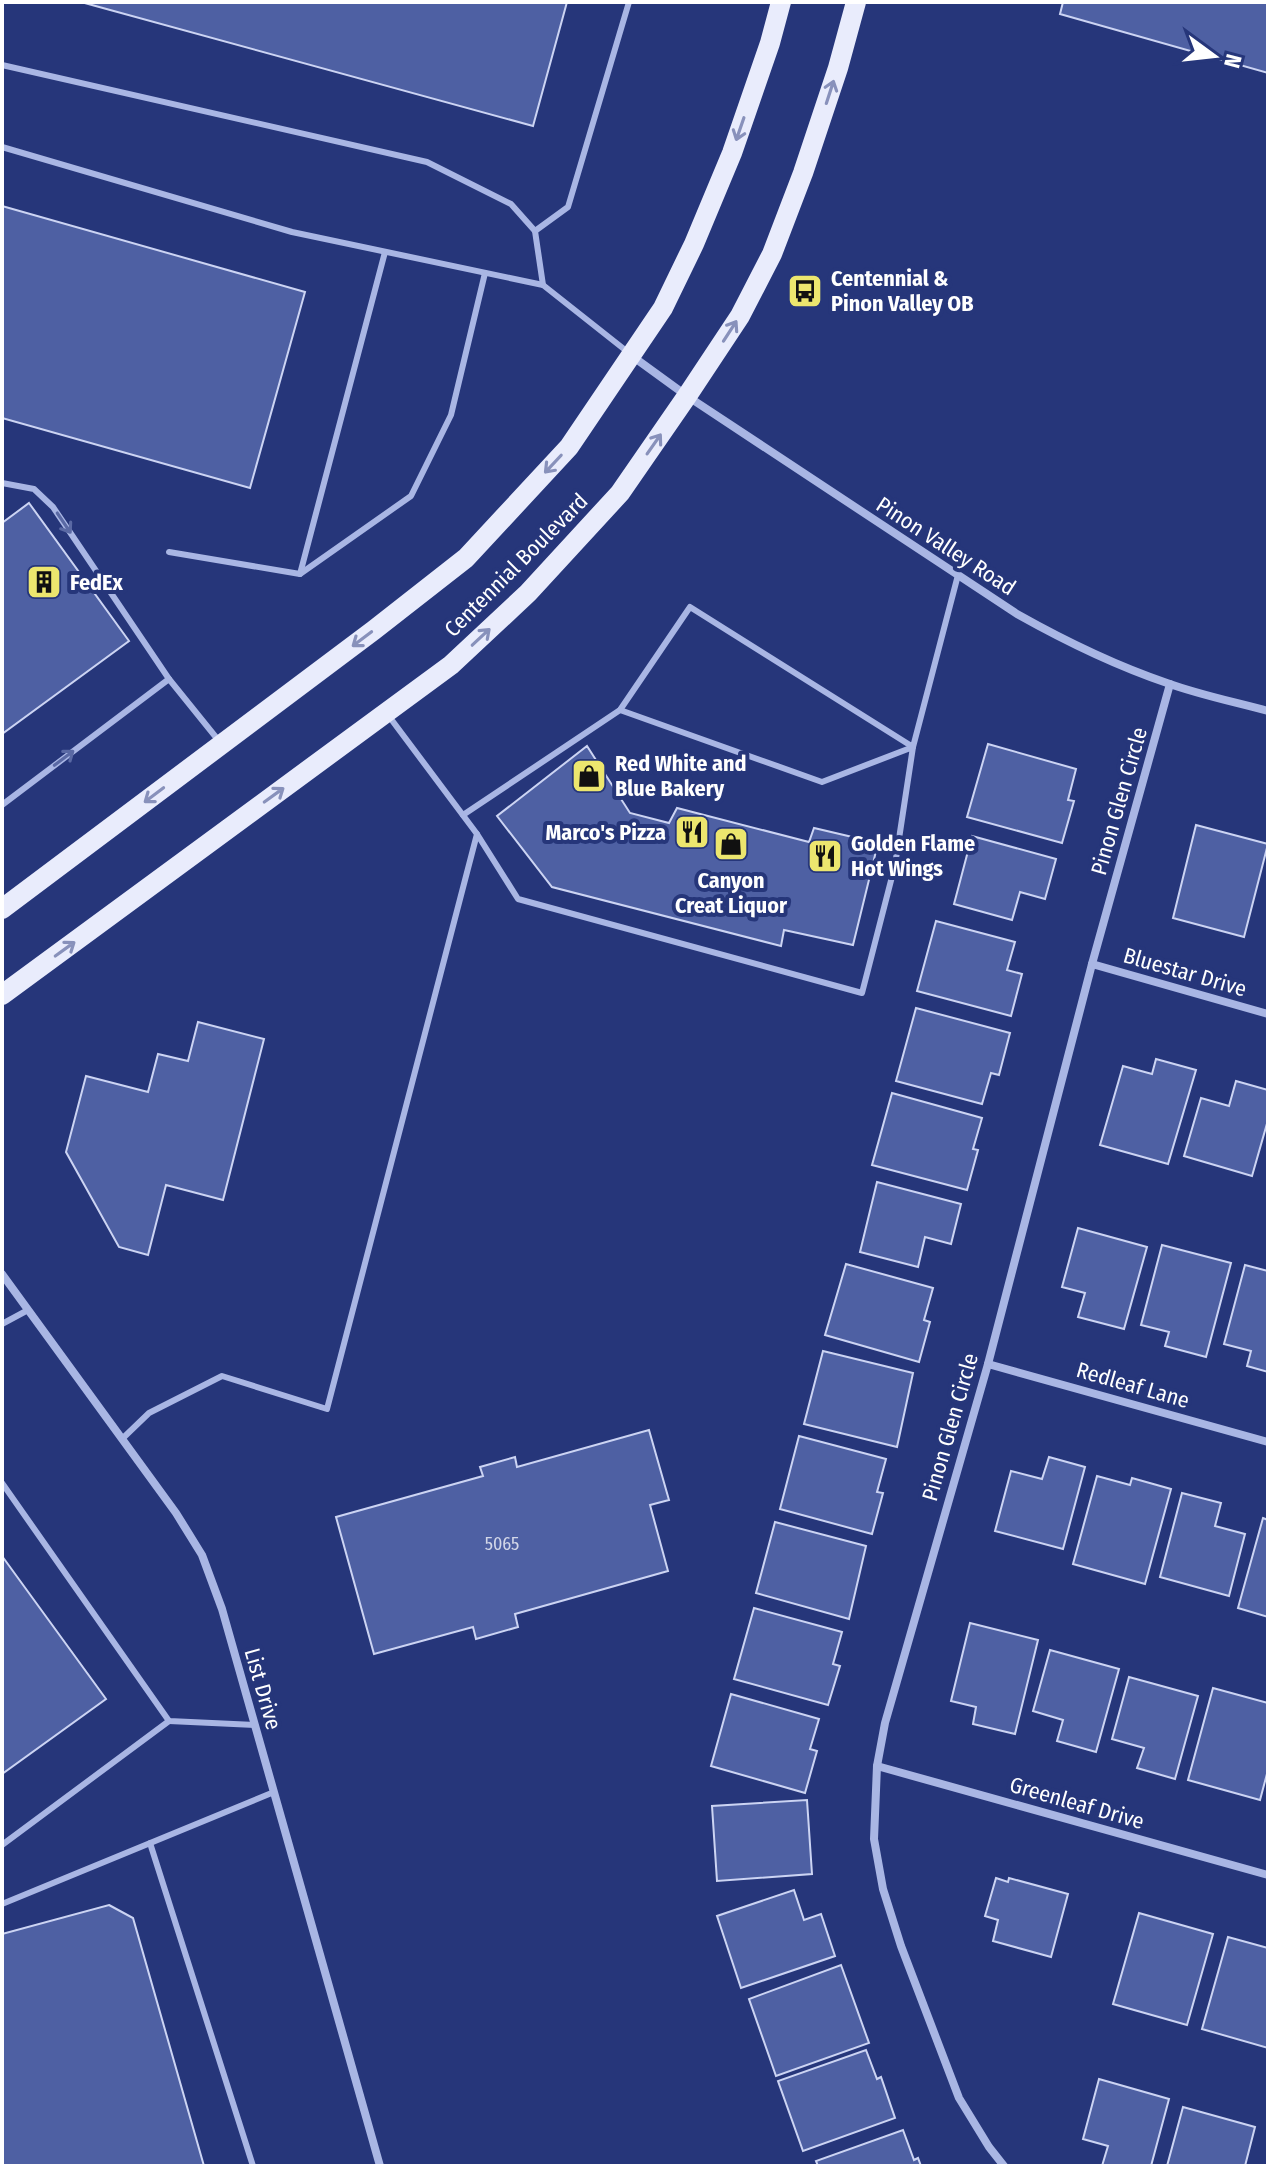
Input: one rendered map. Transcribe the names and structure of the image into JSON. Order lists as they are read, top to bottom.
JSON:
{
  "streets": {
    "main road": ["Centennial Boulevard"],
    "street": [
      "Pinon Valley Road",
      "Pinon Glen Circle",
      "Bluestar Drive",
      "Redleaf Lane",
      "List Drive",
      "Greenleaf Drive"
    ]
  },
  "crossings": [
    ["Pinon Valley Road", "Centennial Boulevard"],
    ["Pinon Valley Road", "Pinon Glen Circle"],
    ["Pinon Glen Circle", "Bluestar Drive"],
    ["Pinon Glen Circle", "Redleaf Lane"],
    ["Pinon Glen Circle", "Greenleaf Drive"]
  ],
  "places": {
    "bus stop": ["Centennial & Pinon Valley OB"],
    "building": ["FedEx"],
    "shop": ["Red White and Blue Bakery", "Canyon Creat Liquor"],
    "restaurant": ["Marco's Pizza", "Golden Flame Hot Wings"]
  },
  "house_numbers": ["5065"],
  "north": "right"
}
